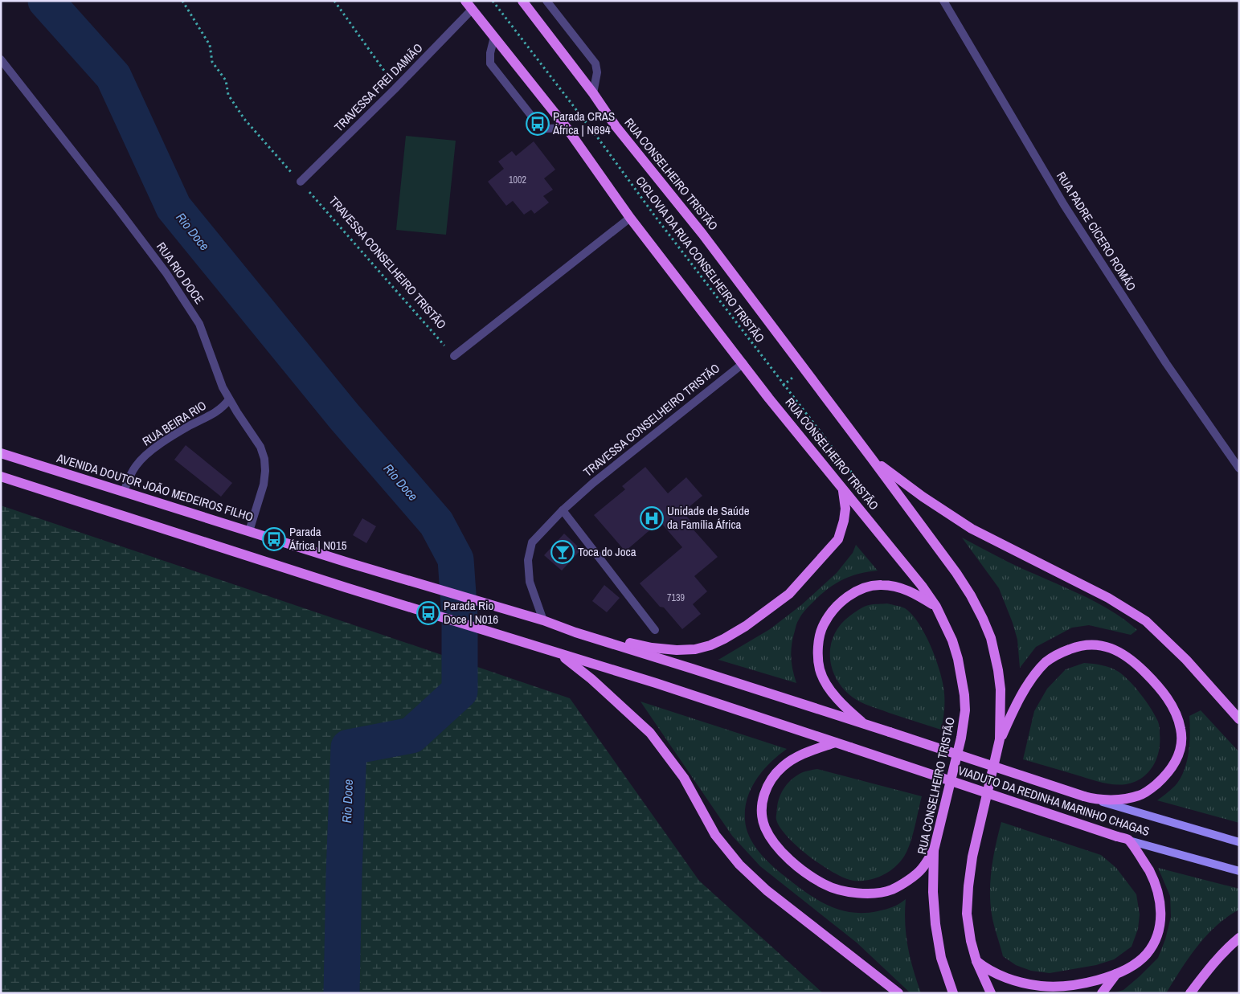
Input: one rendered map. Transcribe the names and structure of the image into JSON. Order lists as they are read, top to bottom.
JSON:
{
  "streets": {
    "main road": ["RUA CONSELHEIRO TRISTÃO", "AVENIDA DOUTOR JOÃO MEDEIROS FILHO", "VIADUTO DA REDINHA MARINHO CHAGAS"],
    "street": [
      "TRAVESSA FREI DAMIÃO",
      "RUA PADRE CÍCERO ROMÃO",
      "TRAVESSA CONSELHEIRO TRISTÃO",
      "RUA RIO DOCE",
      "RUA BEIRA RIO"
    ],
    "path": ["CICLOVIA DA RUA CONSELHEIRO TRISTÃO"]
  },
  "crossings": [
    ["TRAVESSA FREI DAMIÃO", "RUA CONSELHEIRO TRISTÃO"],
    ["TRAVESSA FREI DAMIÃO", "TRAVESSA CONSELHEIRO TRISTÃO"],
    ["RUA CONSELHEIRO TRISTÃO", "TRAVESSA CONSELHEIRO TRISTÃO"],
    ["TRAVESSA CONSELHEIRO TRISTÃO", "AVENIDA DOUTOR JOÃO MEDEIROS FILHO"],
    ["RUA RIO DOCE", "RUA BEIRA RIO"],
    ["RUA RIO DOCE", "AVENIDA DOUTOR JOÃO MEDEIROS FILHO"],
    ["RUA BEIRA RIO", "AVENIDA DOUTOR JOÃO MEDEIROS FILHO"],
    ["AVENIDA DOUTOR JOÃO MEDEIROS FILHO", "VIADUTO DA REDINHA MARINHO CHAGAS"]
  ],
  "water": ["Rio Doce"],
  "places": {
    "bus stop": ["Parada CRAS África | N694", "Parada África | N015", "Parada Rio Doce | N016"],
    "hospital": ["Unidade de Saúde da Família África"],
    "bar": ["Toca do Joca"]
  },
  "house_numbers": ["1002", "7139"]
}
